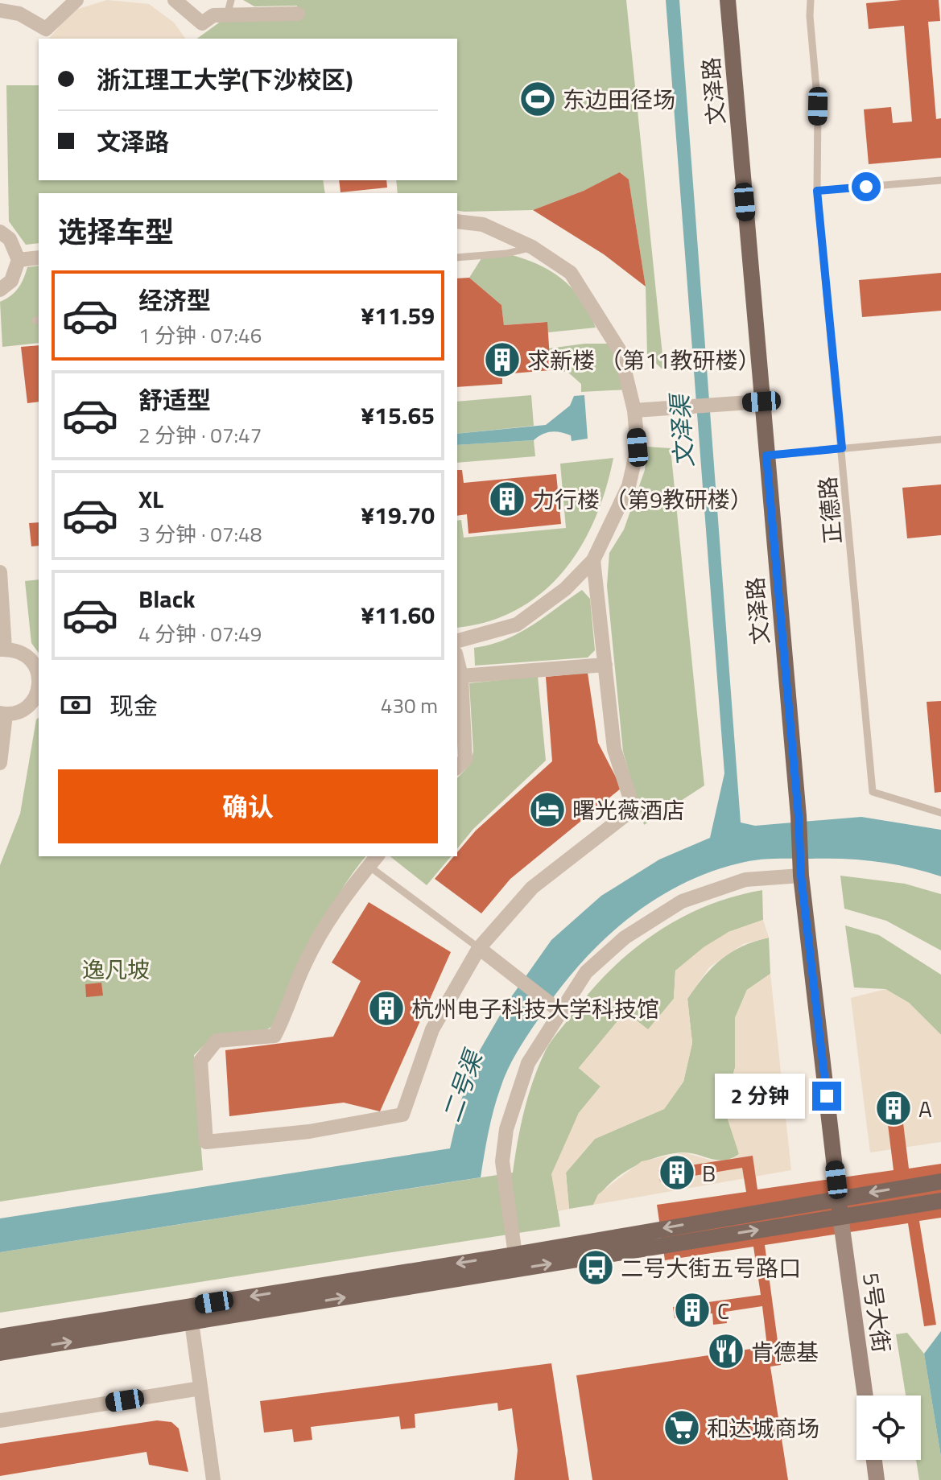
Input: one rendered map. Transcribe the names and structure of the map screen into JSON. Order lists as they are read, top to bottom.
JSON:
{
  "streets": {
    "main road": ["文泽路", "5号大街"],
    "lane": ["正德路"]
  },
  "crossings": [
    ["文泽路", "5号大街"]
  ],
  "water": ["文泽渠", "二号渠"],
  "parks": ["逸凡坡"],
  "places": {
    "sports": ["东边田径场"],
    "building": [
      "求新楼 （第11教研楼）",
      "力行楼 （第9教研楼）",
      "杭州电子科技大学科技馆",
      "A",
      "B",
      "C"
    ],
    "hotel": ["曙光薇酒店"],
    "bus stop": ["二号大街五号路口"],
    "restaurant": ["肯德基"],
    "supermarket": ["和达城商场"]
  },
  "page": {
    "banner": ["浙江理工大学(下沙校区)", "文泽路"],
    "heading": "选择车型",
    "list": [
      {
        "name": "经济型",
        "note": "1 分钟 · 07:46",
        "value": "¥11.59"
      },
      {
        "name": "舒适型",
        "note": "2 分钟 · 07:47",
        "value": "¥15.65"
      },
      {
        "name": "XL",
        "note": "3 分钟 · 07:48",
        "value": "¥19.70"
      },
      {
        "name": "Black",
        "note": "4 分钟 · 07:49",
        "value": "¥11.60"
      }
    ],
    "pay": ["现金", "430 m"],
    "buttons": "确认",
    "bubble": "2 分钟"
  }
}
